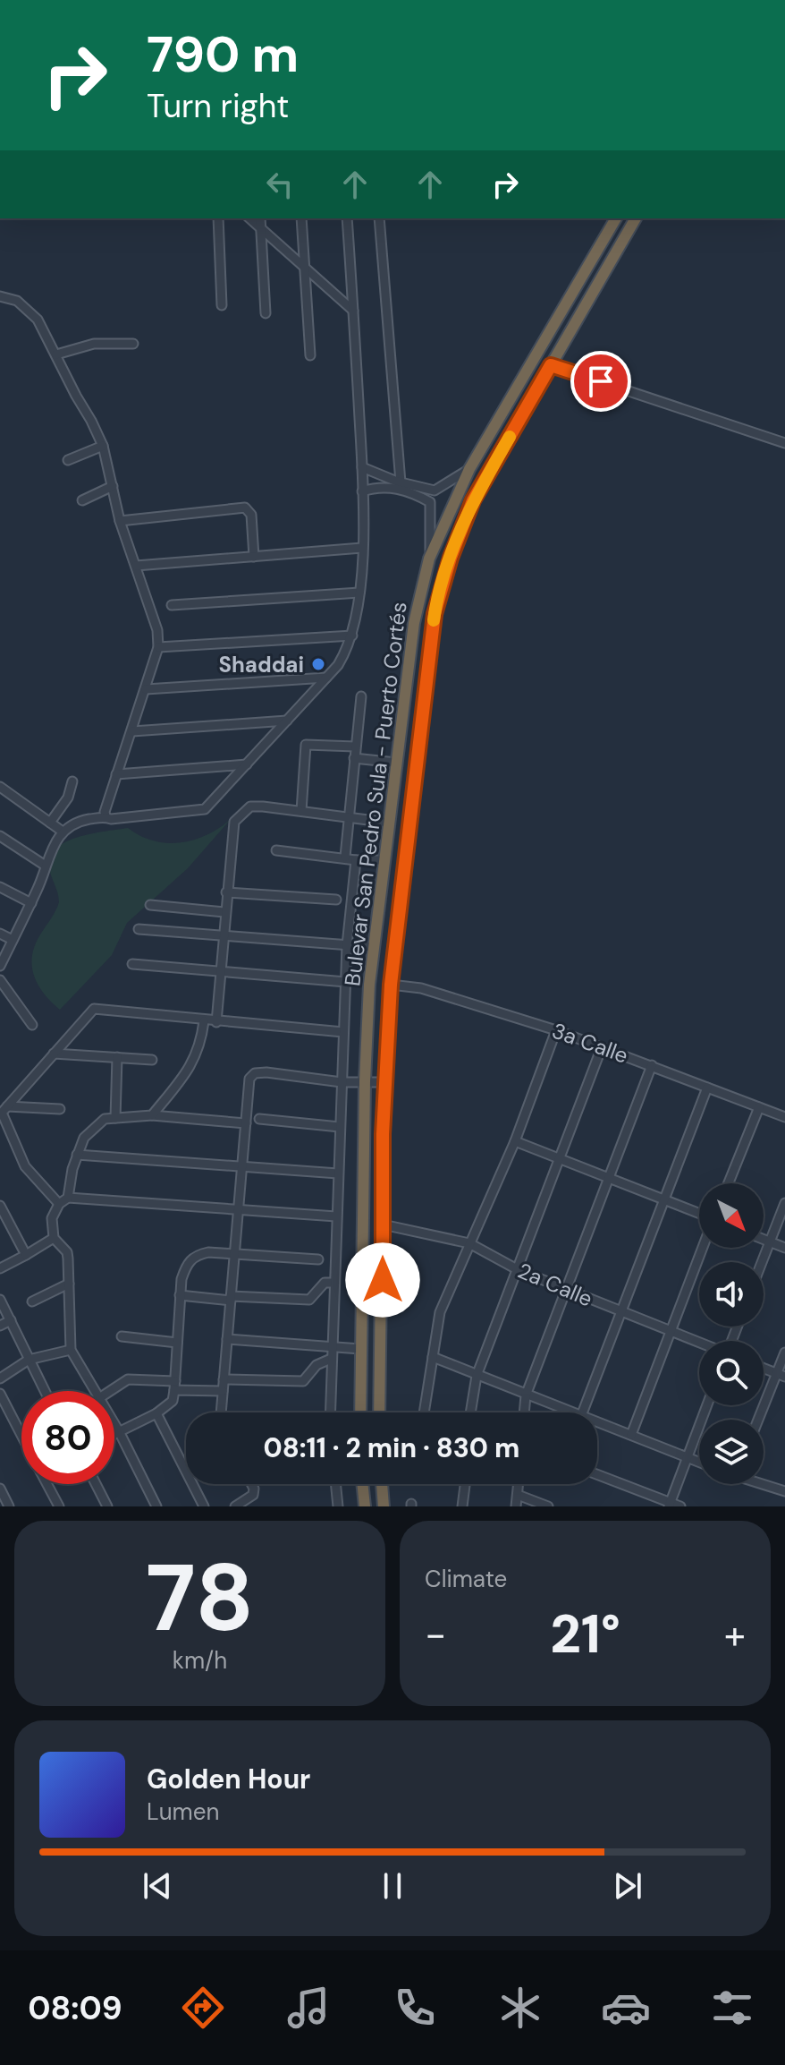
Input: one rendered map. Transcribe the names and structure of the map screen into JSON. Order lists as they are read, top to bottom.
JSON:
{
  "streets": {
    "highway": ["Bulevar San Pedro Sula - Puerto Cortés"],
    "street": ["3a Calle", "2a Calle"]
  },
  "crossings": [
    ["Bulevar San Pedro Sula - Puerto Cortés", "3a Calle"],
    ["Bulevar San Pedro Sula - Puerto Cortés", "2a Calle"]
  ],
  "places": ["Shaddai"],
  "north": "bottom right",
  "page": {
    "turn": ["790 m", "Turn right"],
    "limit": "80",
    "trip": "08:11 · 2 min · 830 m",
    "tile": [
      ["78", "km/h"],
      "Climate"
    ],
    "heat": ["−", "21°", "+"],
    "song": ["Golden Hour", "Lumen"],
    "tabs": "08:09"
  }
}
